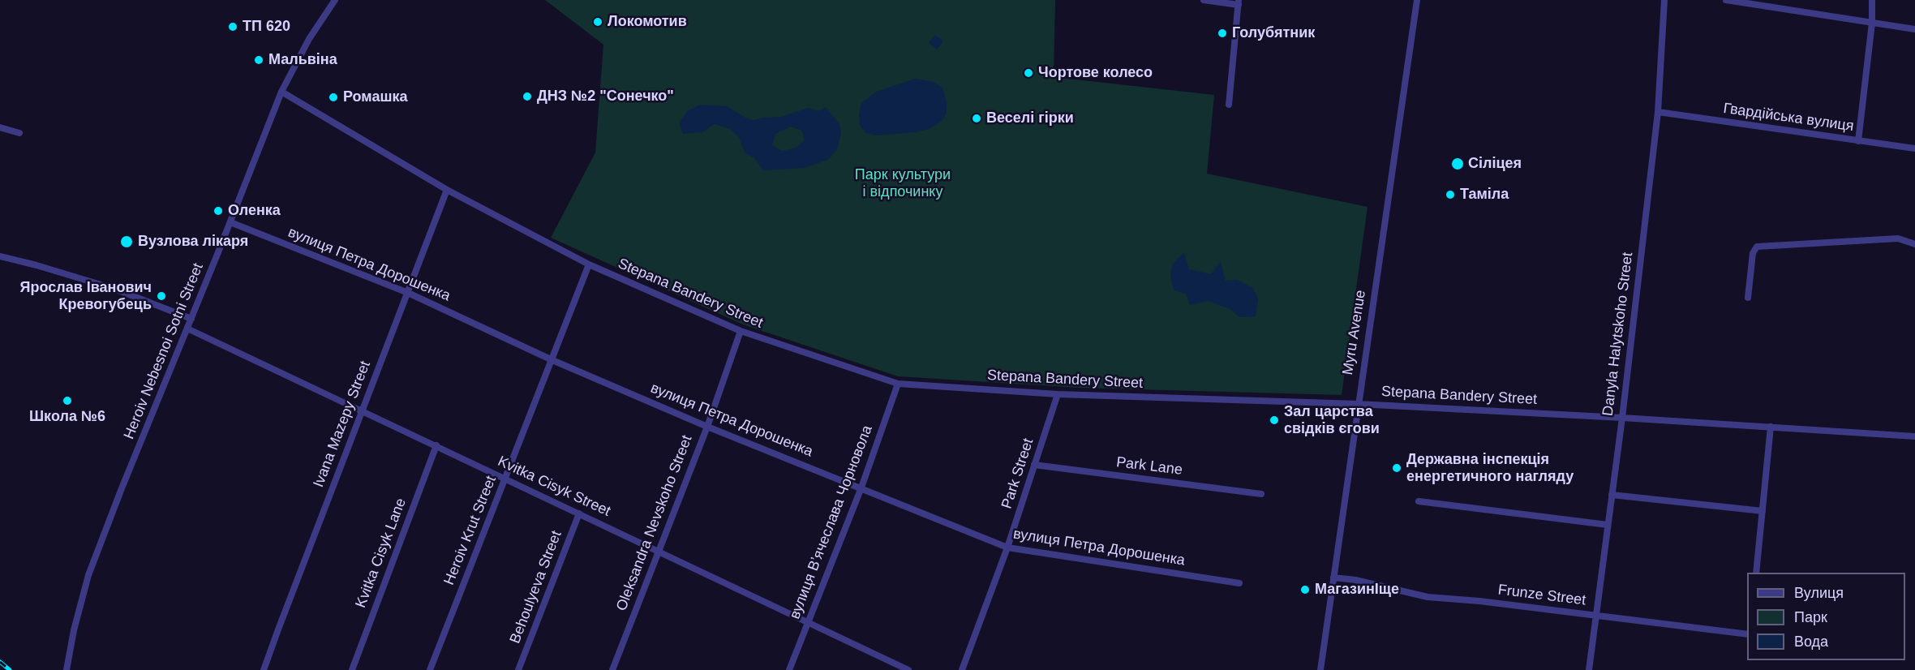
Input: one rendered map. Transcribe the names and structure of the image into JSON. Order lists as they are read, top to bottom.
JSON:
{
  "streets": {
    "street": [
      "Гвардійська вулиця",
      "вулиця Петра Дорошенка",
      "Stepana Bandery Street",
      "Myru Avenue",
      "Danyla Halytskoho Street",
      "Heroiv Nebesnoi Sotni Street",
      "Ivana Mazepy Street",
      "Park Lane",
      "Park Street",
      "Kvitka Cisyk Street",
      "вулиця Вʼячеслава Чорновола",
      "Oleksandra Nevskoho Street",
      "Heroiv Krut Street",
      "Kvitka Cisyk Lane",
      "Behoulyeva Street",
      "Frunze Street"
    ]
  },
  "crossings": [
    ["Гвардійська вулиця", "Danyla Halytskoho Street"],
    ["вулиця Петра Дорошенка", "Heroiv Nebesnoi Sotni Street"],
    ["вулиця Петра Дорошенка", "Ivana Mazepy Street"],
    ["вулиця Петра Дорошенка", "Park Street"],
    ["вулиця Петра Дорошенка", "вулиця Вʼячеслава Чорновола"],
    ["вулиця Петра Дорошенка", "Oleksandra Nevskoho Street"],
    ["вулиця Петра Дорошенка", "Heroiv Krut Street"],
    ["Stepana Bandery Street", "Myru Avenue"],
    ["Stepana Bandery Street", "Danyla Halytskoho Street"],
    ["Stepana Bandery Street", "Heroiv Nebesnoi Sotni Street"],
    ["Stepana Bandery Street", "Ivana Mazepy Street"],
    ["Stepana Bandery Street", "Park Street"],
    ["Stepana Bandery Street", "вулиця Вʼячеслава Чорновола"],
    ["Stepana Bandery Street", "Oleksandra Nevskoho Street"],
    ["Stepana Bandery Street", "Heroiv Krut Street"],
    ["Myru Avenue", "Frunze Street"],
    ["Danyla Halytskoho Street", "Frunze Street"],
    ["Heroiv Nebesnoi Sotni Street", "Kvitka Cisyk Street"],
    ["Ivana Mazepy Street", "Kvitka Cisyk Street"],
    ["Park Lane", "Park Street"],
    ["Kvitka Cisyk Street", "вулиця Вʼячеслава Чорновола"],
    ["Kvitka Cisyk Street", "Oleksandra Nevskoho Street"],
    ["Kvitka Cisyk Street", "Heroiv Krut Street"],
    ["Kvitka Cisyk Street", "Kvitka Cisyk Lane"],
    ["Kvitka Cisyk Street", "Behoulyeva Street"]
  ],
  "parks": ["Парк культури і відпочинку"],
  "places": [
    "Локомотив",
    "ТП 620",
    "Голубятник",
    "Мальвіна",
    "Чортове колесо",
    "ДНЗ №2 \"Сонечко\"",
    "Ромашка",
    "Веселі гірки",
    "Сіліцея",
    "Таміла",
    "Оленка",
    "Вузлова лікаря",
    "Ярослав Іванович Кревогубець",
    "Школа №6",
    "Зал царства свідків єгови",
    "Державна інспекція енергетичного нагляду",
    "МагазинІще"
  ],
  "legend": ["Вулиця", "Парк", "Вода"]
}
